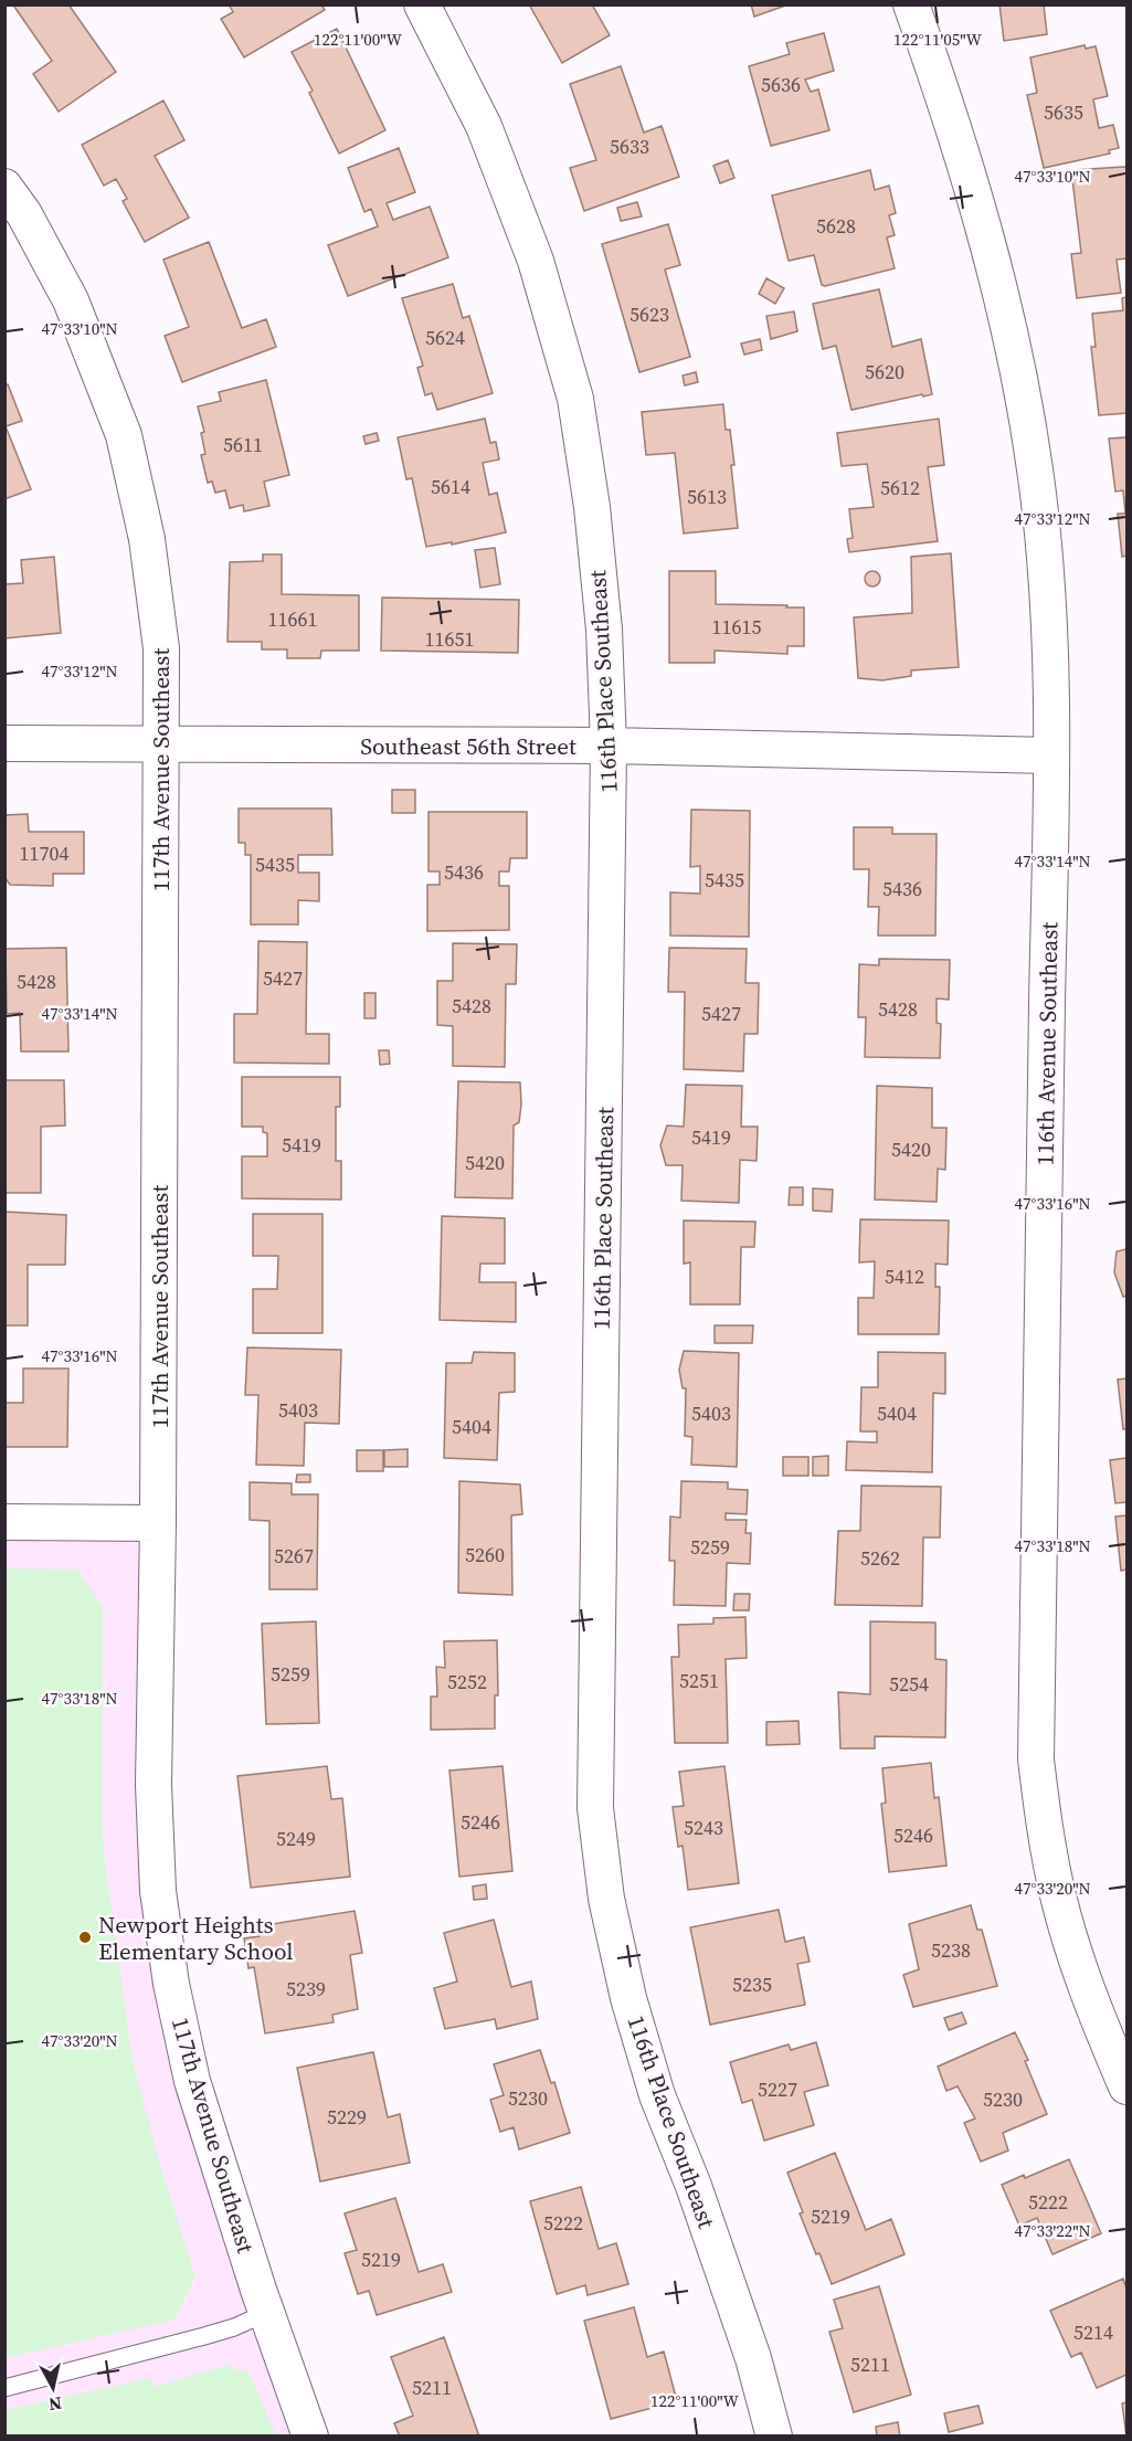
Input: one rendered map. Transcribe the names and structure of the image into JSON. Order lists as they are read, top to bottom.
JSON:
{
  "streets": {
    "street": [
      "116th Place Southeast",
      "Southeast 56th Street",
      "117th Avenue Southeast",
      "116th Avenue Southeast"
    ]
  },
  "crossings": [
    ["116th Place Southeast", "Southeast 56th Street"],
    ["Southeast 56th Street", "117th Avenue Southeast"],
    ["Southeast 56th Street", "116th Avenue Southeast"]
  ],
  "places": ["Newport Heights Elementary School"],
  "house_numbers": [
    "5636",
    "5635",
    "5633",
    "5628",
    "5623",
    "5624",
    "5620",
    "5611",
    "5614",
    "5612",
    "5613",
    "11661",
    "11615",
    "11651",
    "11704",
    "5435",
    "5436",
    "5435",
    "5436",
    "5427",
    "5428",
    "5428",
    "5428",
    "5427",
    "5419",
    "5419",
    "5420",
    "5420",
    "5412",
    "5403",
    "5403",
    "5404",
    "5404",
    "5259",
    "5260",
    "5267",
    "5262",
    "5259",
    "5251",
    "5252",
    "5254",
    "5246",
    "5243",
    "5246",
    "5249",
    "5238",
    "5235",
    "5239",
    "5227",
    "5230",
    "5230",
    "5229",
    "5222",
    "5219",
    "5222",
    "5219",
    "5214",
    "5211",
    "5211"
  ],
  "north": "bottom",
  "coordinates": [
    "122°11'00\"W",
    "122°11'05\"W",
    "47°33'10\"N",
    "47°33'12\"N",
    "47°33'14\"N",
    "47°33'16\"N",
    "47°33'18\"N",
    "47°33'20\"N",
    "47°33'22\"N"
  ]
}
